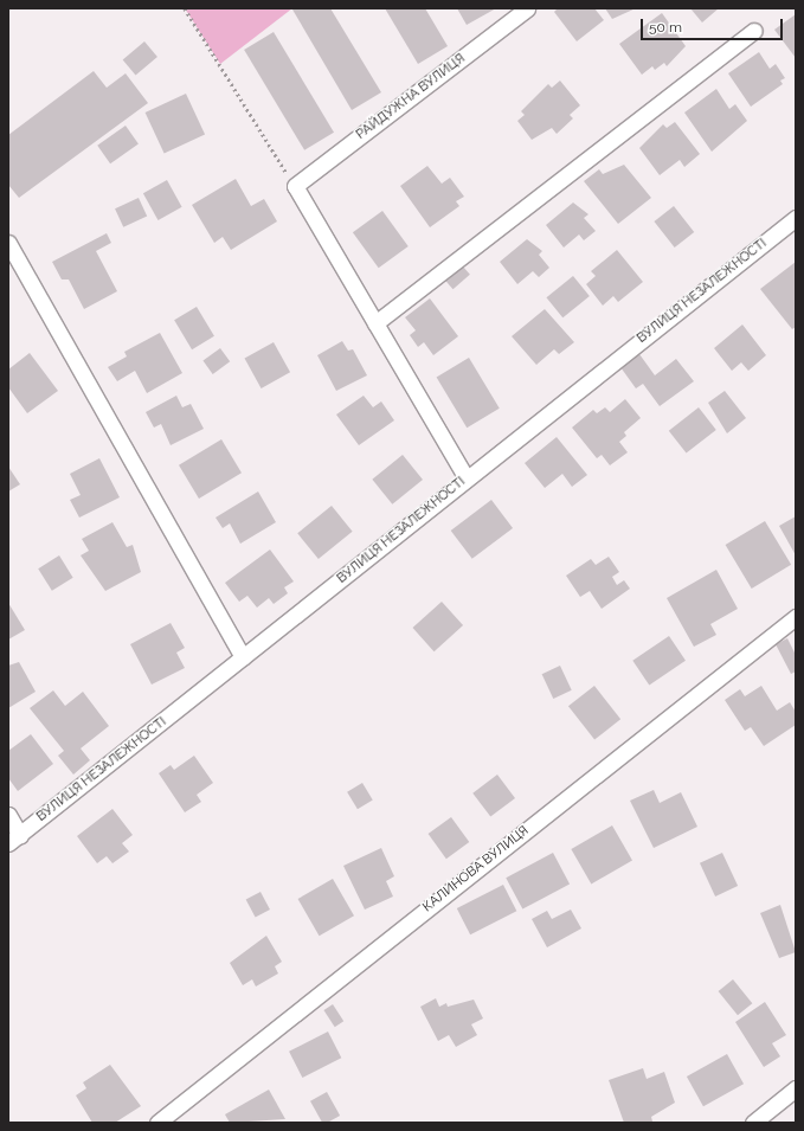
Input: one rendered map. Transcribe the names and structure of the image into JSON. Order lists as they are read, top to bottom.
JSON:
{
  "streets": {
    "street": ["РАЙДУЖНА ВУЛИЦЯ", "ВУЛИЦЯ НЕЗАЛЕЖНОСТІ", "КАЛИНОВА ВУЛИЦЯ"]
  },
  "scale_bar": "50 m"
}
